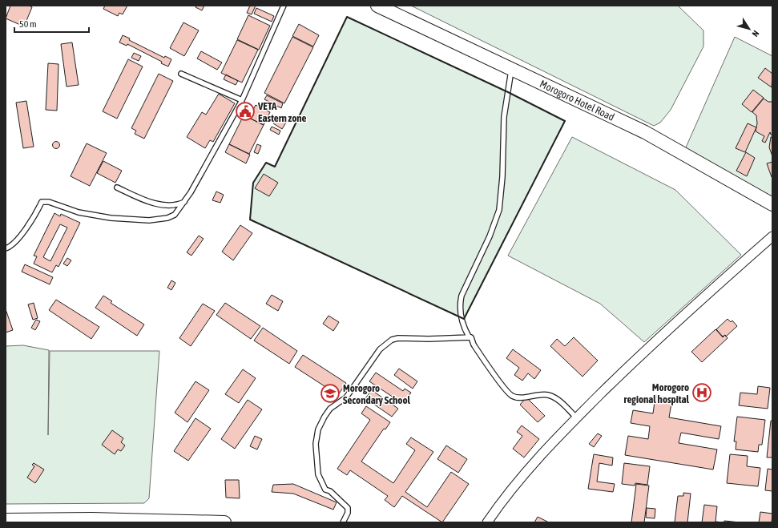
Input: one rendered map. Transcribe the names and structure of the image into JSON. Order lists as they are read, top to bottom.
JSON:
{
  "streets": {
    "street": ["Morogoro Hotel Road"]
  },
  "places": {
    "public building": ["VETA Eastern zone"],
    "hospital": ["Morogoro regional hospital"],
    "school or university": ["Morogoro Secondary School"]
  },
  "scale_bar": "50 m",
  "north": "bottom right"
}
